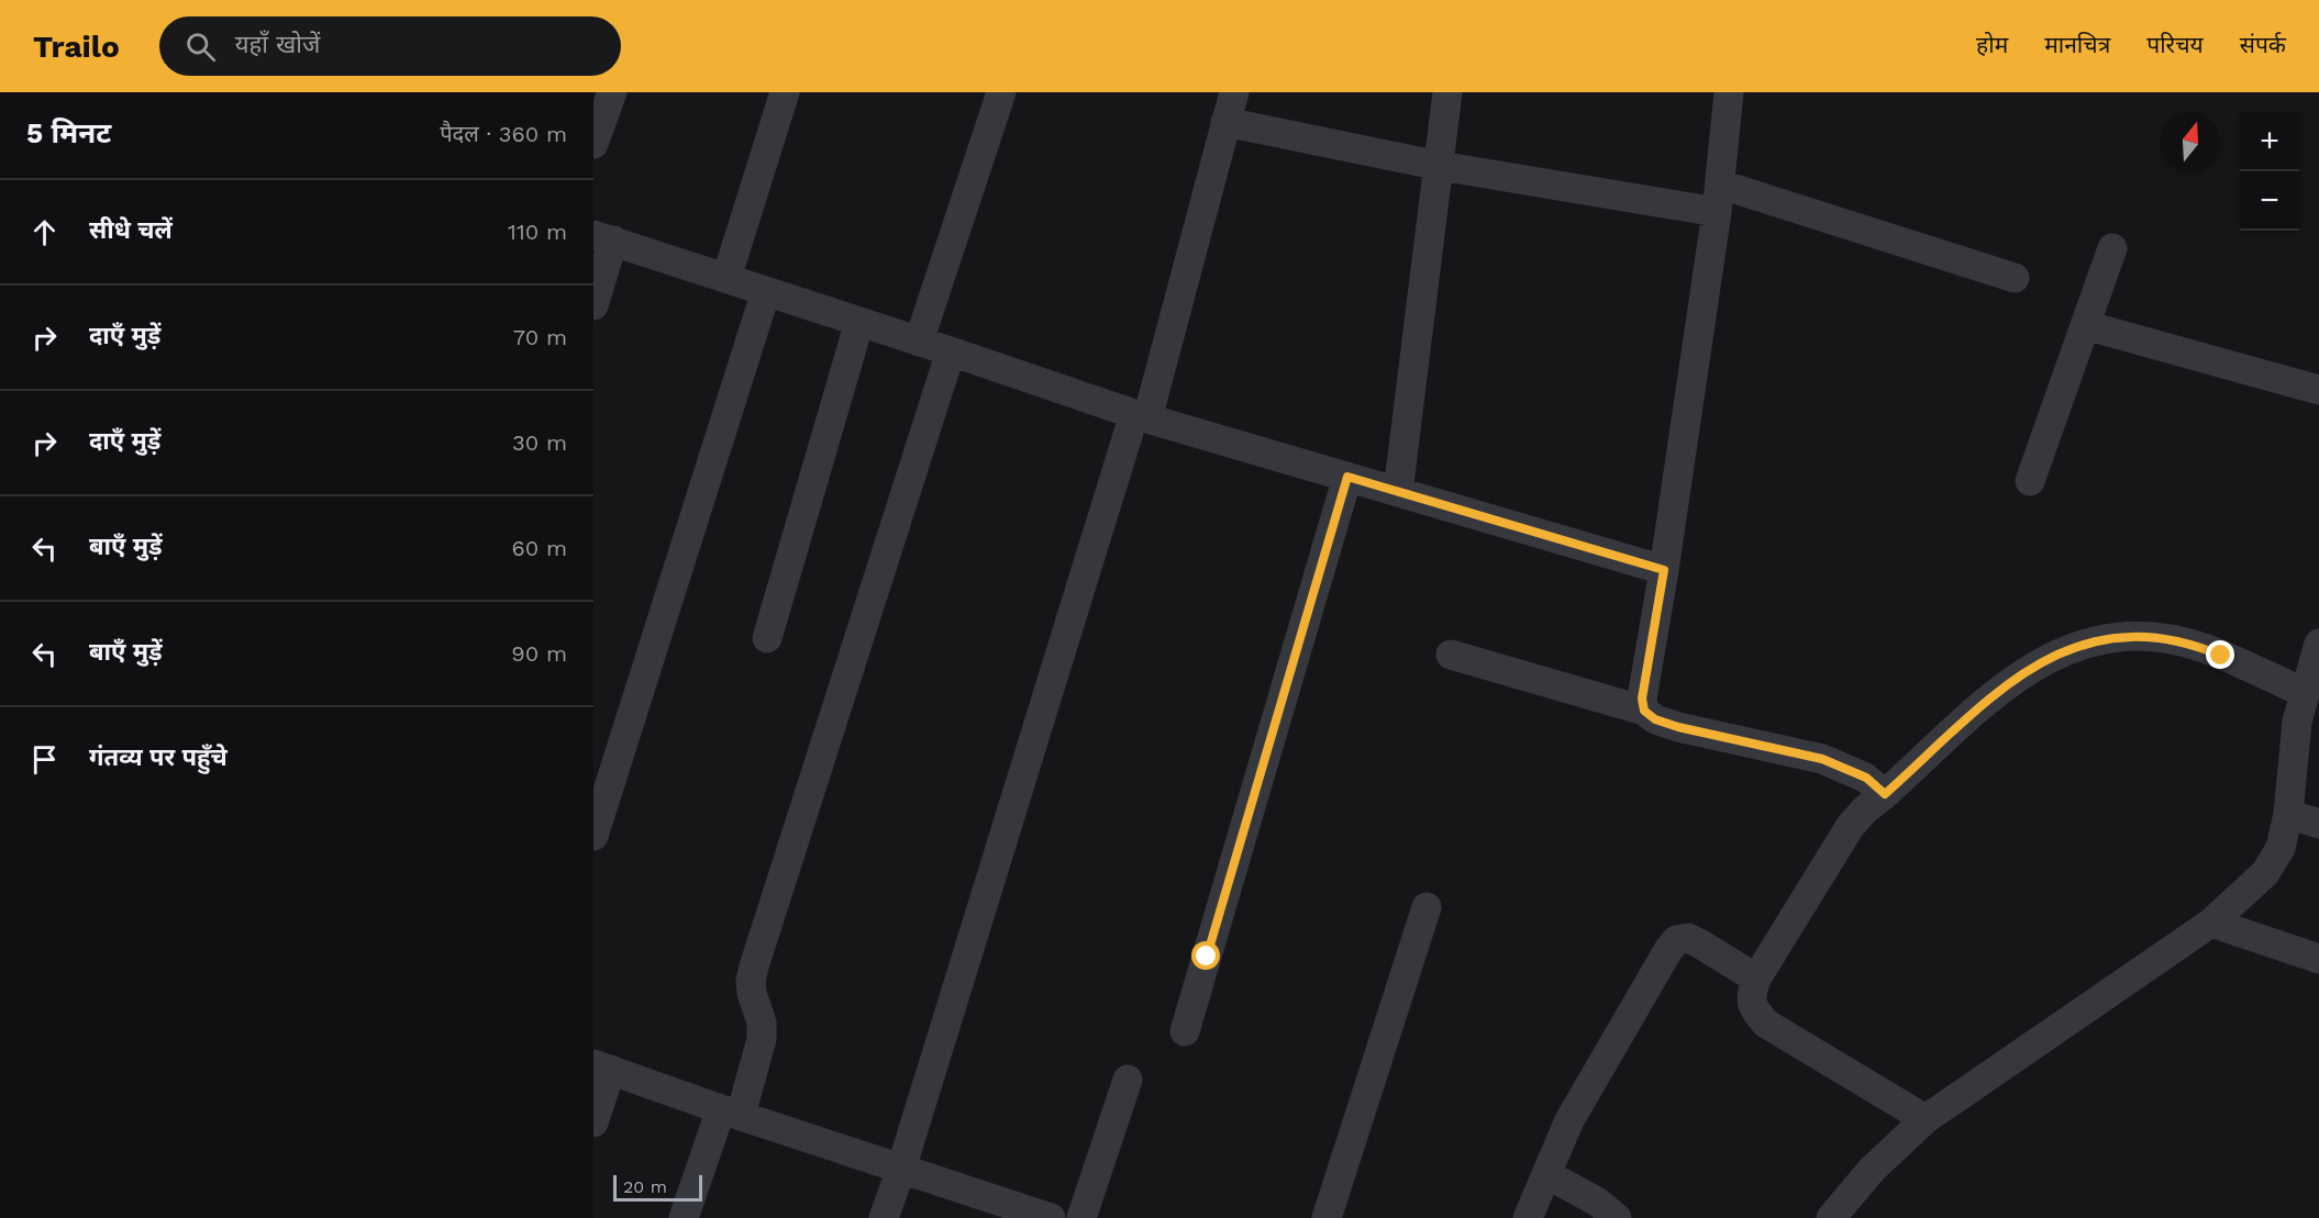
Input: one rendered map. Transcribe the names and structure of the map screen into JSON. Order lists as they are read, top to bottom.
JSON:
{
  "scale_bar": "20 m",
  "north": "top",
  "page": {
    "header": "Trailo",
    "search": "यहाँ खोजें",
    "nav": [
      "होम",
      "मानचित्र",
      "परिचय",
      "संपर्क"
    ],
    "heading": ["5 मिनट", "पैदल · 360 m"],
    "map_buttons": ["+", "−"],
    "list": [
      ["सीधे चलें", "110 m"],
      ["दाएँ मुड़ें", "70 m"],
      ["दाएँ मुड़ें", "30 m"],
      ["बाएँ मुड़ें", "60 m"],
      ["बाएँ मुड़ें", "90 m"],
      "गंतव्य पर पहुँचे"
    ],
    "scale": "20 m"
  }
}
